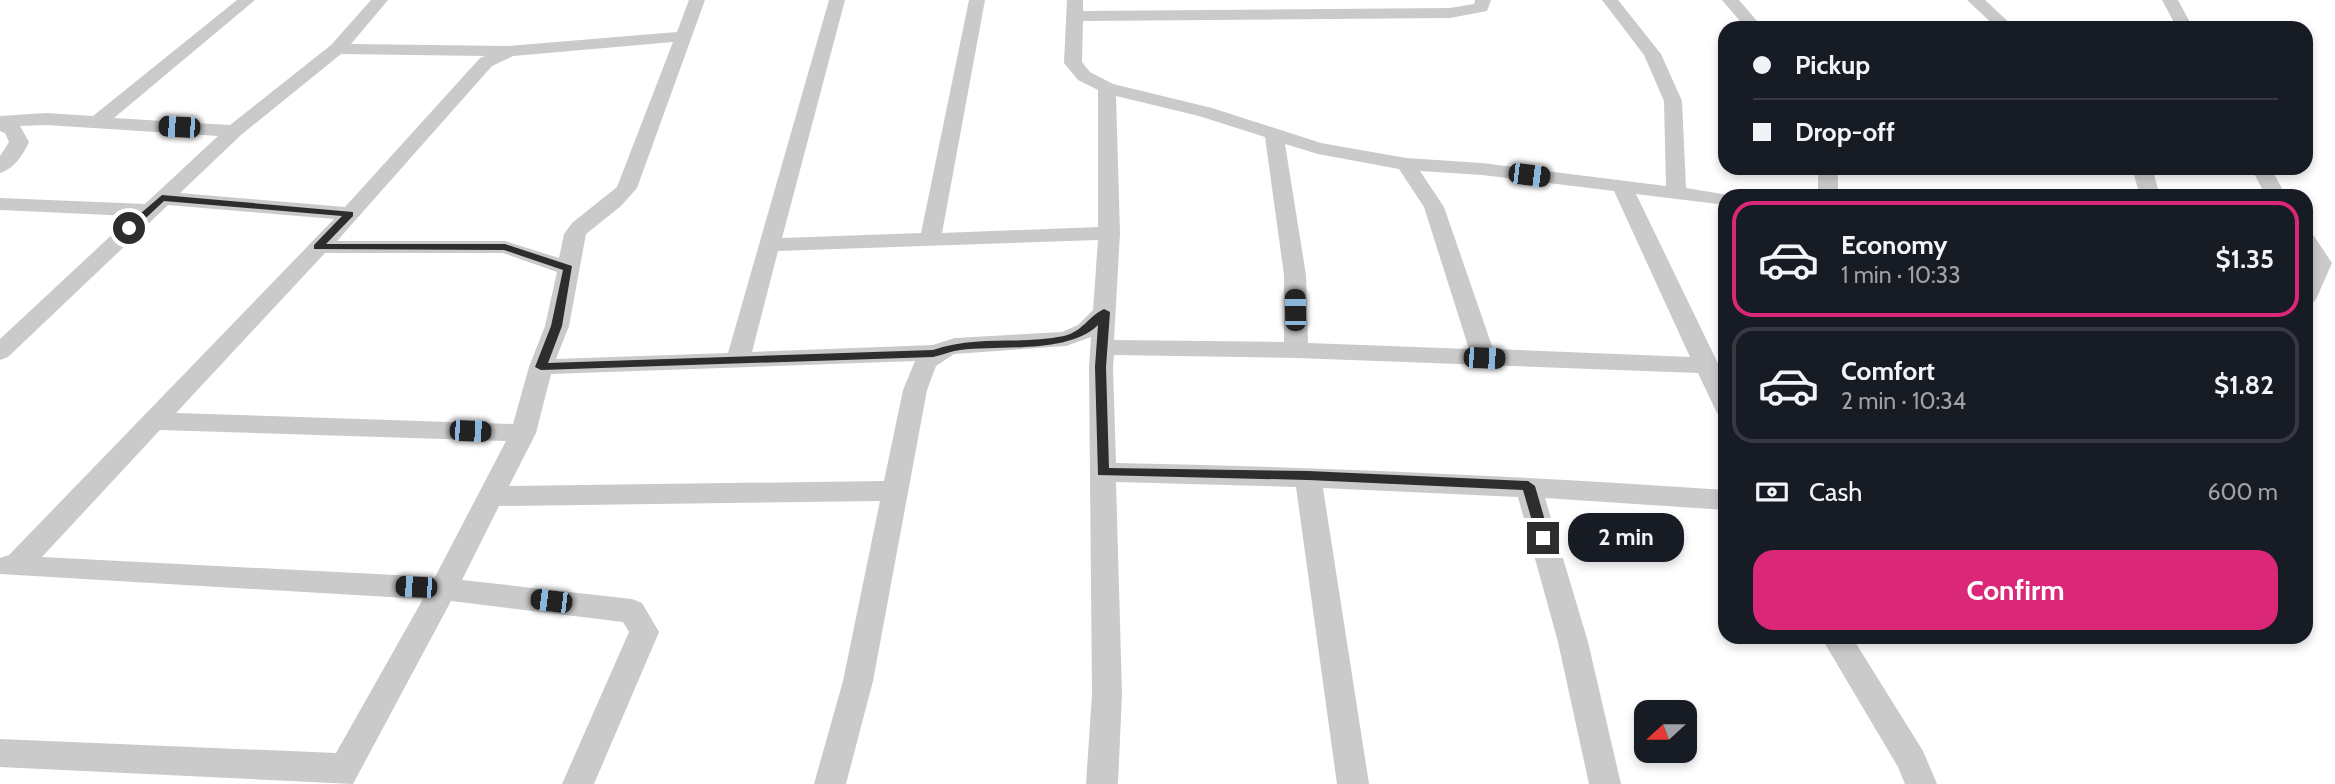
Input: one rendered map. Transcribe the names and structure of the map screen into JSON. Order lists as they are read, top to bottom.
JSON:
{
  "north": "left",
  "page": {
    "banner": ["Pickup", "Drop-off"],
    "list": [
      {
        "name": "Economy",
        "note": "1 min · 10:33",
        "value": "$1.35"
      },
      {
        "name": "Comfort",
        "note": "2 min · 10:34",
        "value": "$1.82"
      }
    ],
    "pay": ["Cash", "600 m"],
    "bubble": "2 min",
    "buttons": "Confirm"
  }
}
